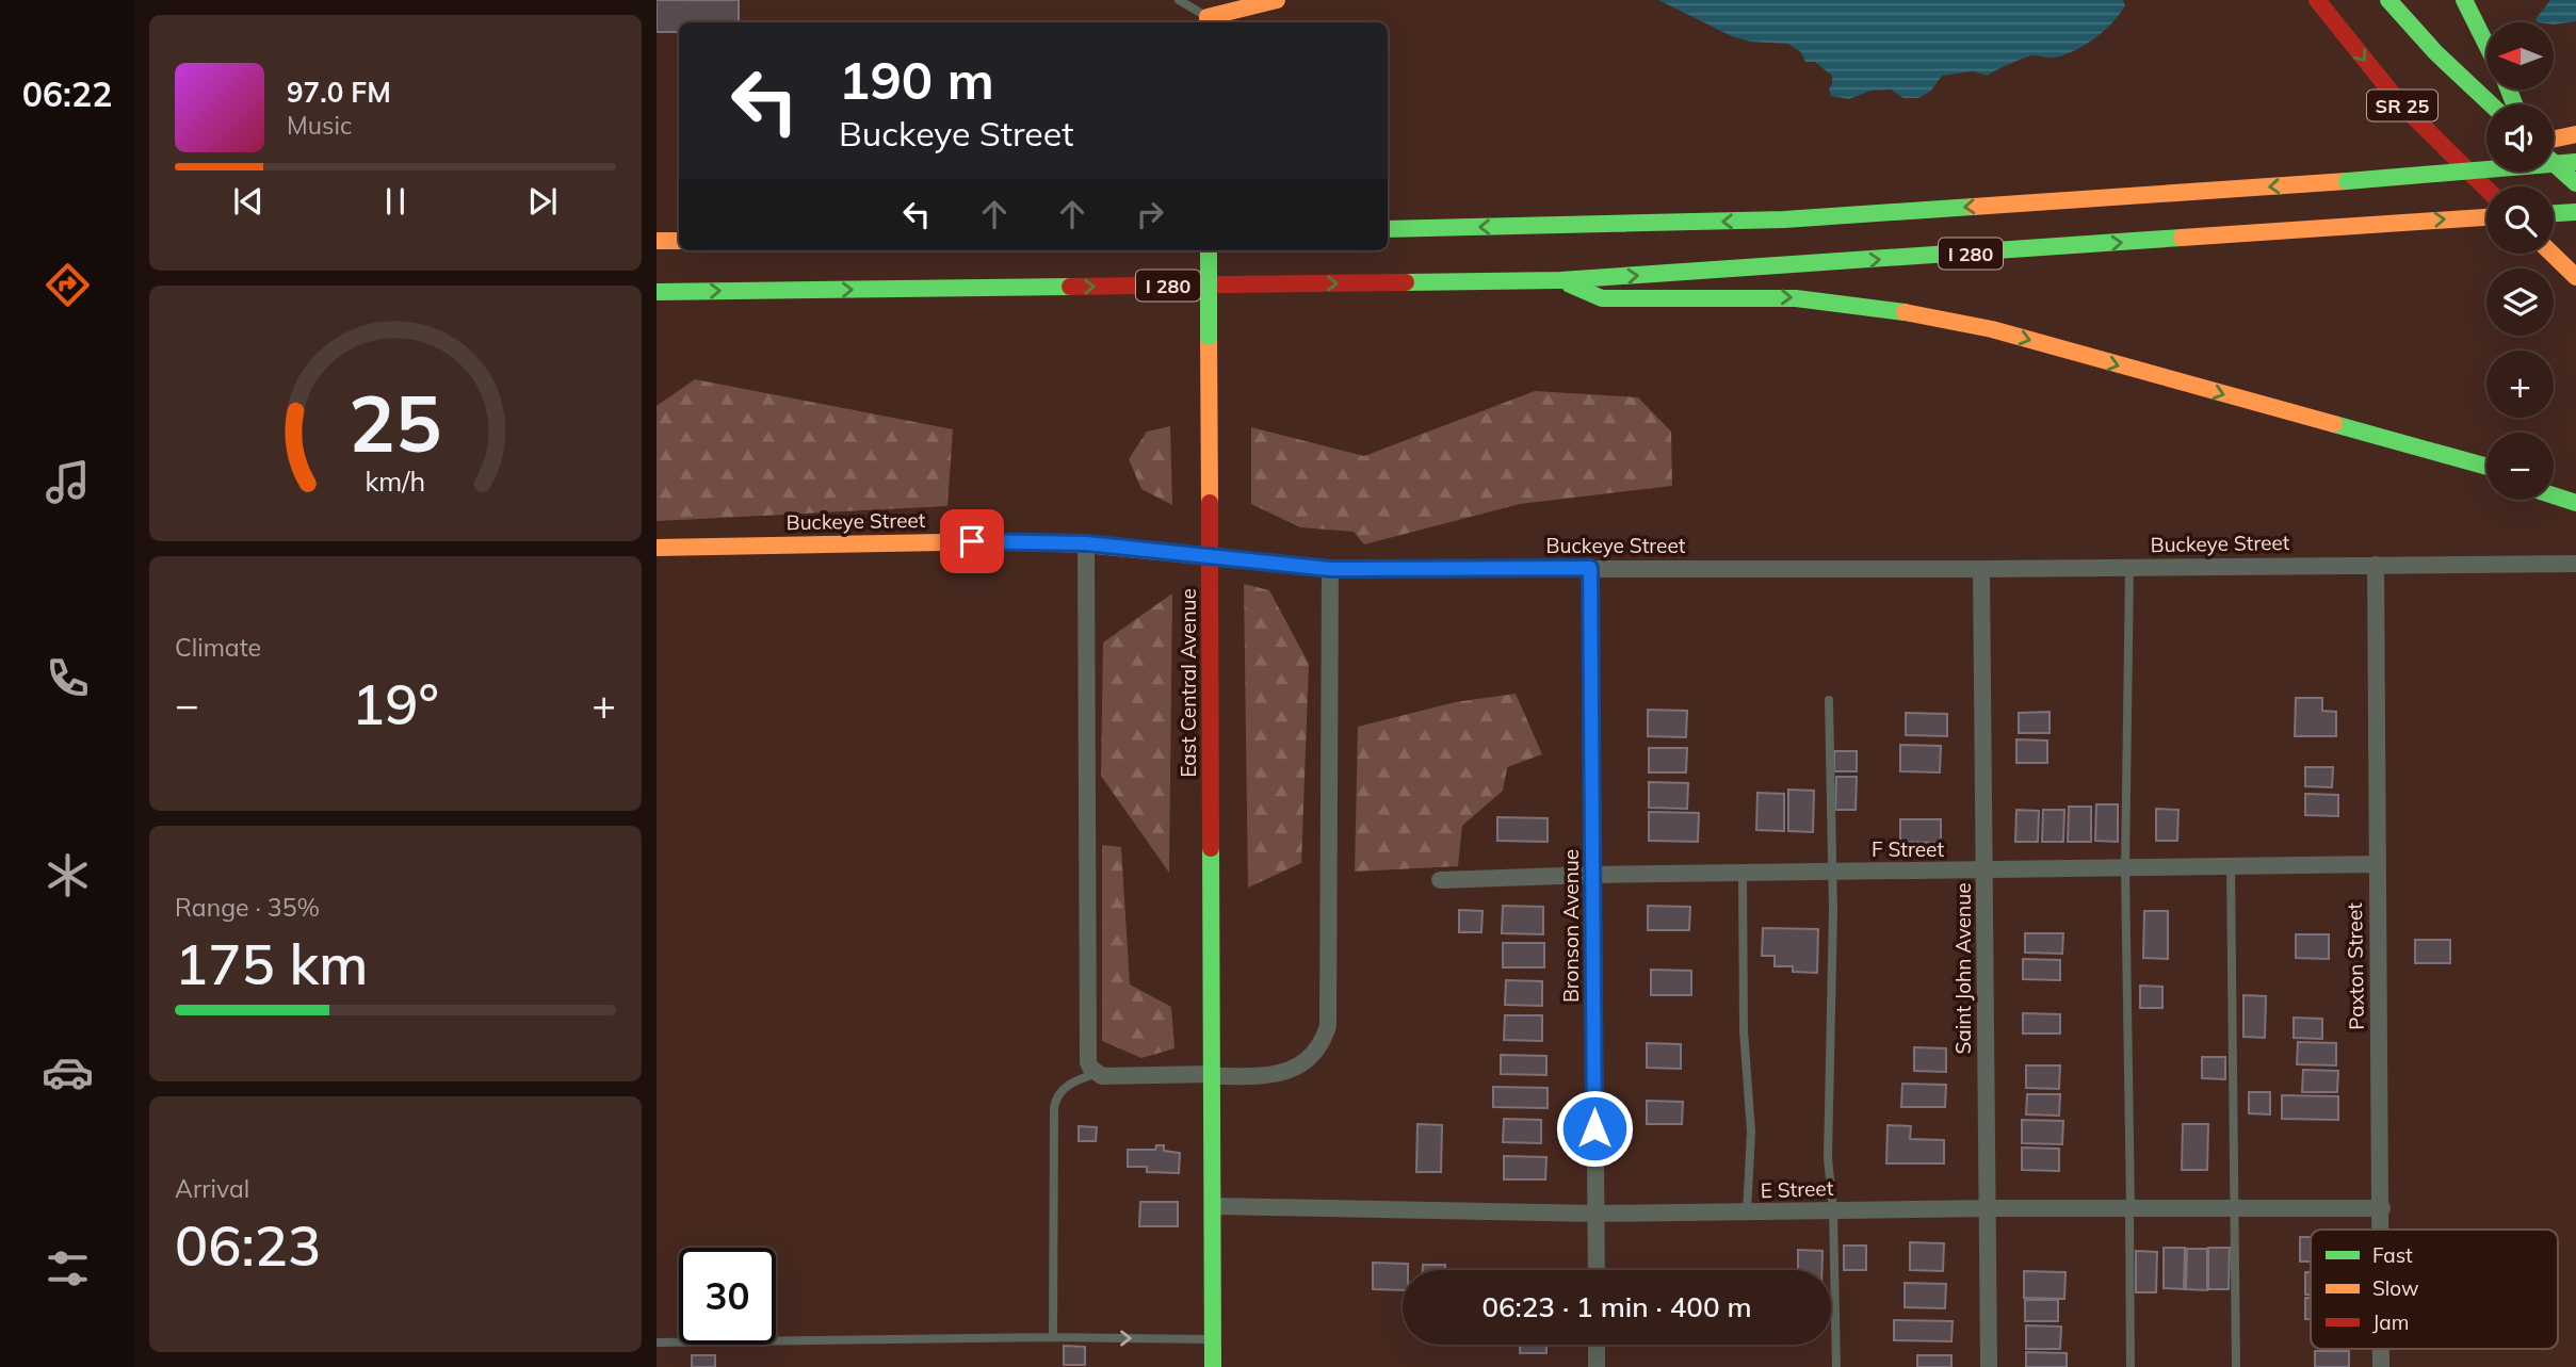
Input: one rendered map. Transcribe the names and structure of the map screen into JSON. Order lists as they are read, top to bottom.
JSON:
{
  "streets": {
    "main road": [
      "SR 25",
      "I 280",
      "Buckeye Street",
      "East Central Avenue"
    ],
    "street": [
      "F Street",
      "Bronson Avenue",
      "Paxton Street",
      "Saint John Avenue",
      "E Street"
    ]
  },
  "crossings": [
    ["Buckeye Street", "Bronson Avenue"],
    ["Buckeye Street", "Paxton Street"],
    ["Buckeye Street", "Saint John Avenue"],
    ["East Central Avenue", "E Street"],
    ["F Street", "Bronson Avenue"],
    ["F Street", "Paxton Street"],
    ["F Street", "Saint John Avenue"],
    ["Bronson Avenue", "E Street"],
    ["Paxton Street", "E Street"],
    ["Saint John Avenue", "E Street"]
  ],
  "legend": ["Fast", "Slow", "Jam"],
  "north": "left",
  "page": {
    "tabs": "06:22",
    "map_buttons": ["+", "−"],
    "turn": ["190 m", "Buckeye Street"],
    "song": ["97.0 FM", "Music"],
    "tile": [
      "Climate",
      ["Range · 35%", "175 km"],
      ["Arrival", "06:23"]
    ],
    "heat": ["−", "19°", "+"],
    "limit": "30",
    "trip": "06:23 · 1 min · 400 m",
    "gauge": ["25", "km/h"]
  }
}
